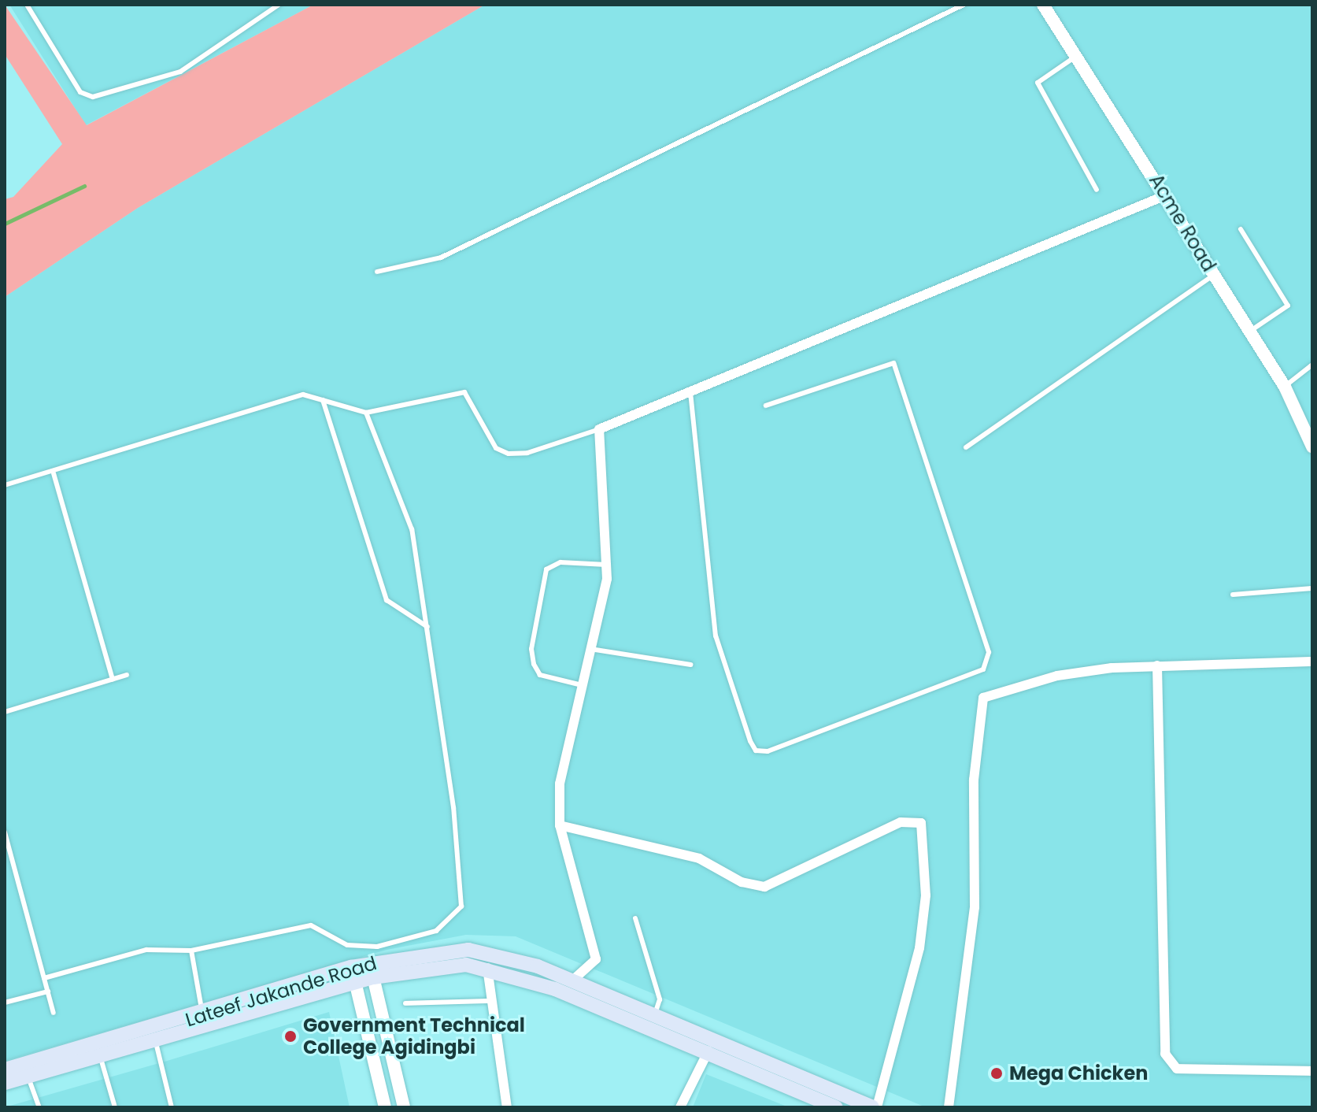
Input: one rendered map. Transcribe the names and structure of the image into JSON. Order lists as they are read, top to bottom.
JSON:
{
  "streets": {
    "main road": ["Lateef Jakande Road"],
    "street": ["Acme Road"]
  },
  "places": ["Government Technical College Agidingbi", "Mega Chicken"]
}
